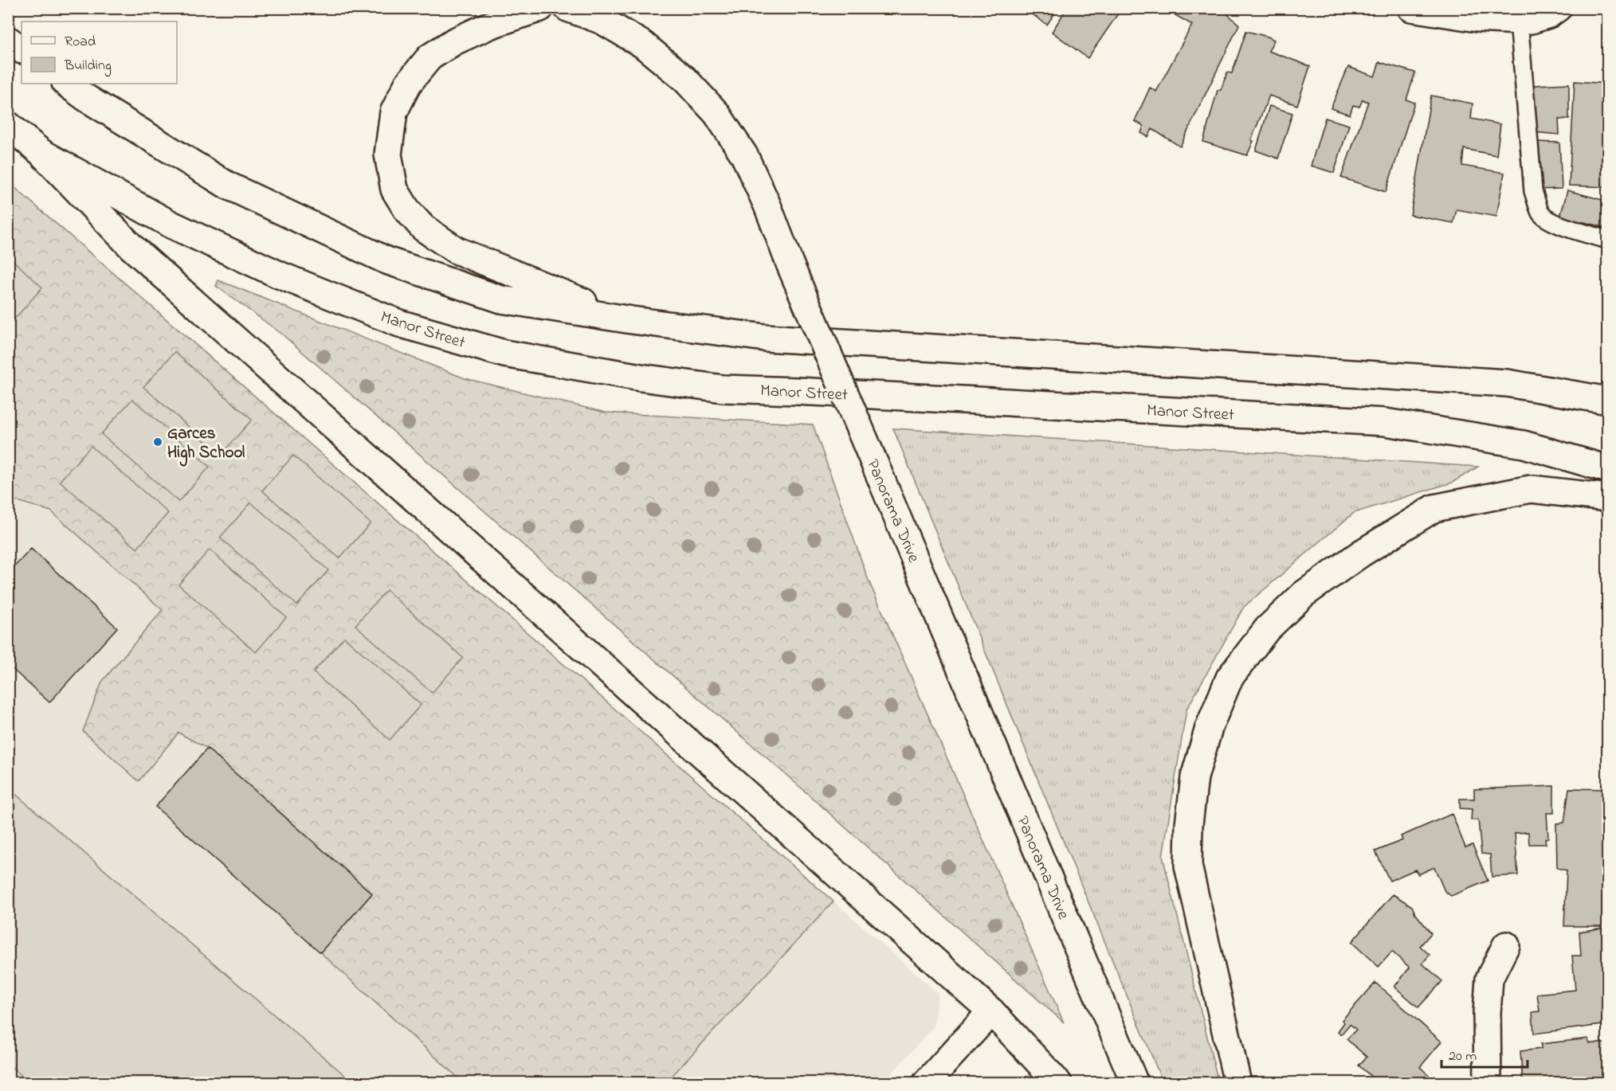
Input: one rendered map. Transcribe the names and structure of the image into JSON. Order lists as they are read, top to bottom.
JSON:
{
  "streets": {
    "main road": ["Manor Street", "Panorama Drive"]
  },
  "places": ["Garces High School"],
  "legend": ["Road", "Building"],
  "scale_bar": "20 m"
}
